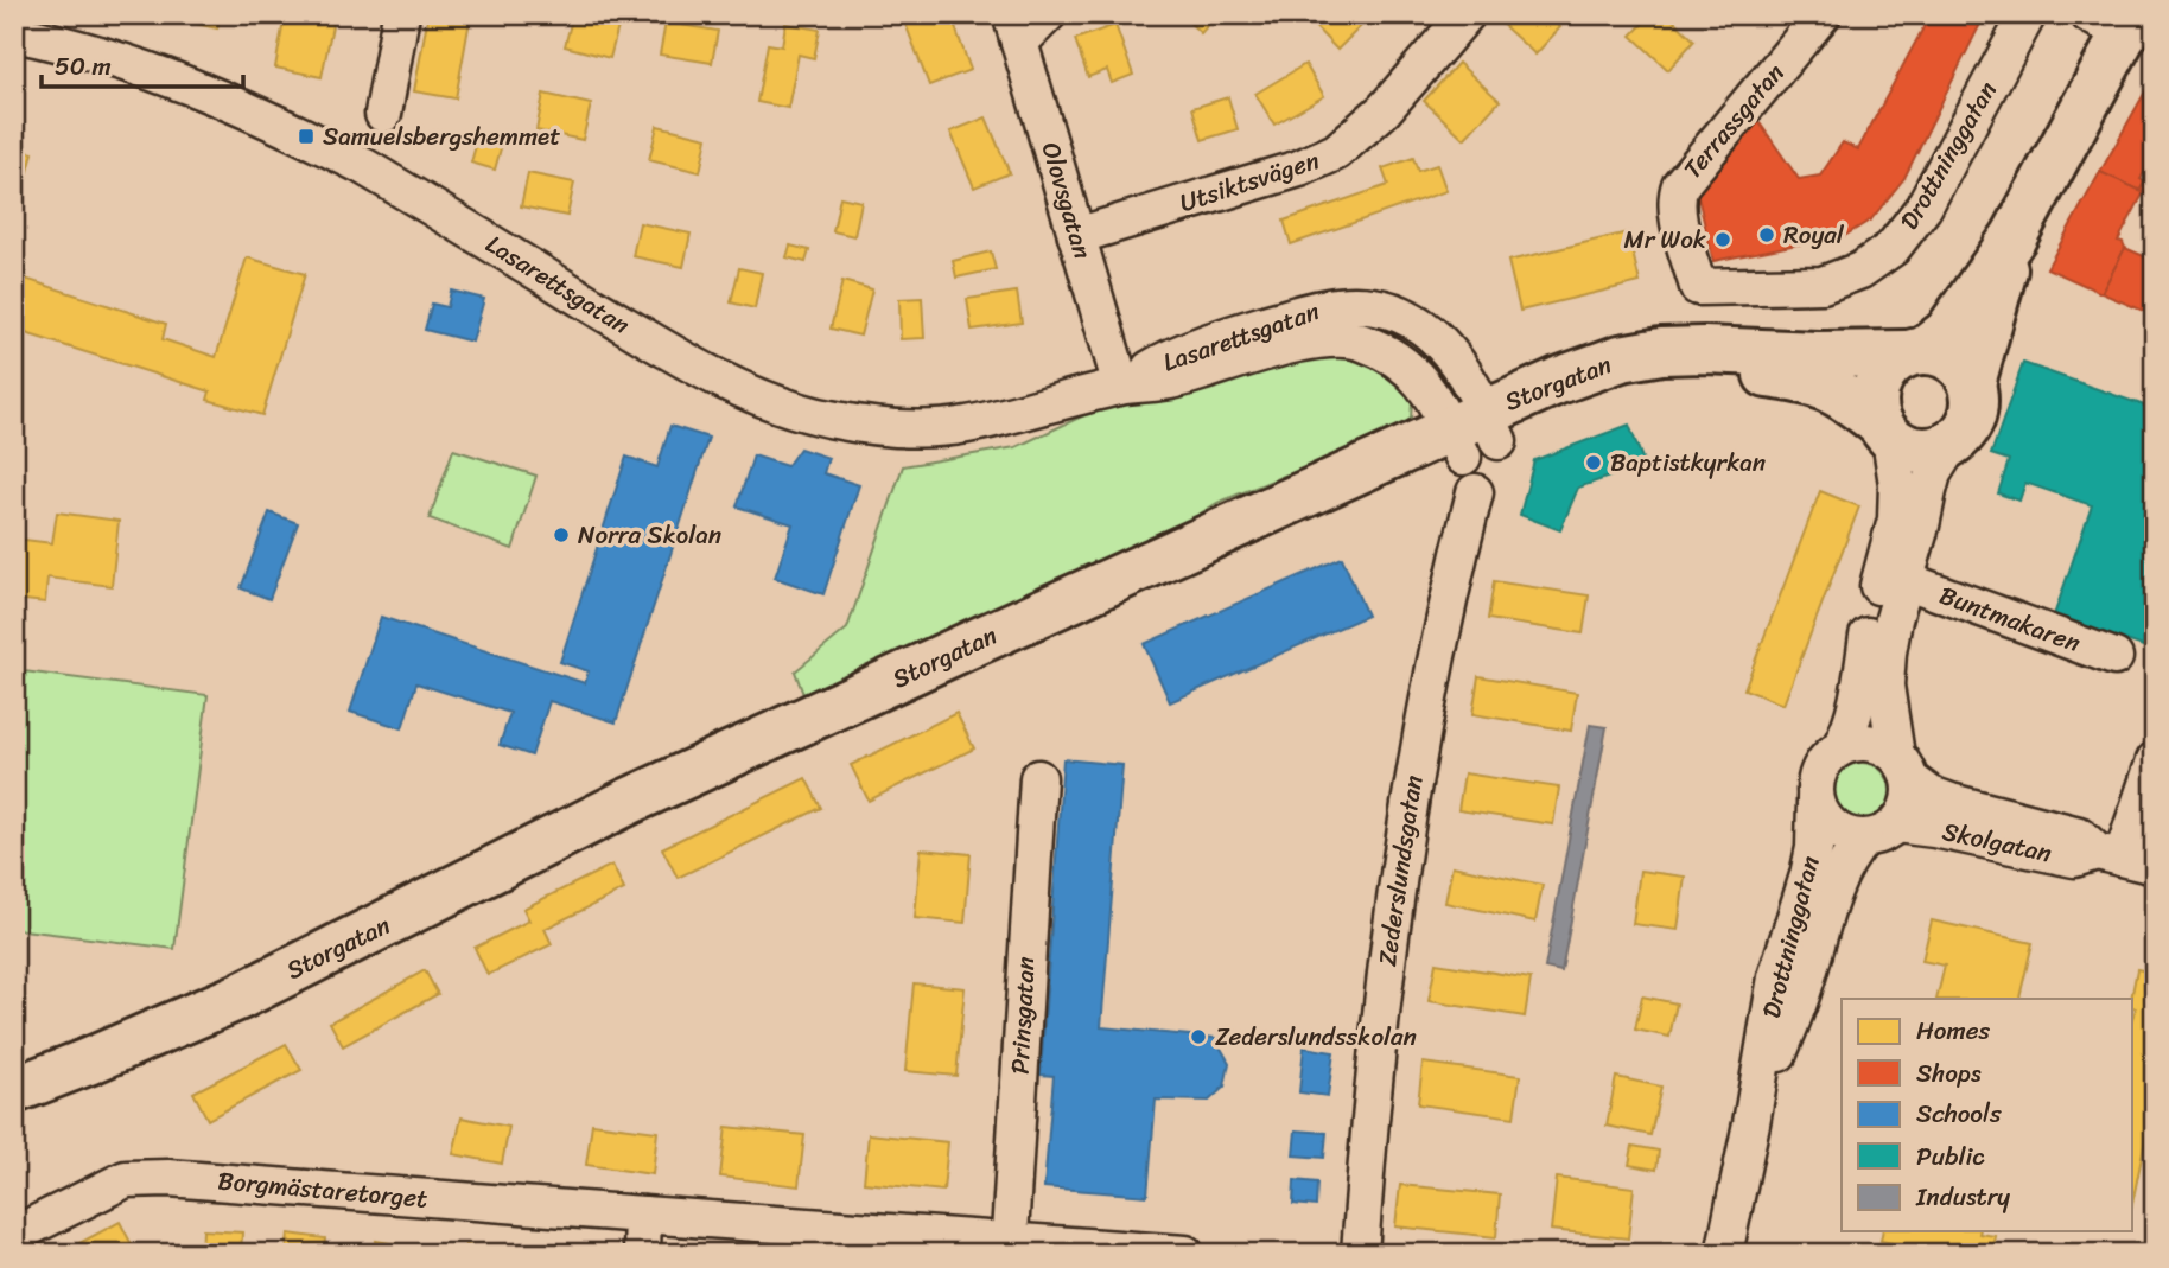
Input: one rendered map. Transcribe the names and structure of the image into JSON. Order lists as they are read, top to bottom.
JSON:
{
  "streets": {
    "main road": ["Storgatan"],
    "street": [
      "Terrassgatan",
      "Drottninggatan",
      "Utsiktsvägen",
      "Olovsgatan",
      "Lasarettsgatan",
      "Buntmakaren",
      "Skolgatan",
      "Zederslundsgatan",
      "Prinsgatan",
      "Borgmästaretorget"
    ]
  },
  "crossings": [
    ["Terrassgatan", "Drottninggatan"],
    ["Drottninggatan", "Skolgatan"],
    ["Utsiktsvägen", "Olovsgatan"],
    ["Olovsgatan", "Lasarettsgatan"],
    ["Lasarettsgatan", "Storgatan"],
    ["Lasarettsgatan", "Zederslundsgatan"],
    ["Storgatan", "Zederslundsgatan"],
    ["Prinsgatan", "Borgmästaretorget"]
  ],
  "places": {
    "transit": ["Samuelsbergshemmet"],
    "other": [
      "Royal",
      "Mr Wok",
      "Baptistkyrkan",
      "Norra Skolan",
      "Zederslundsskolan"
    ]
  },
  "legend": [
    "Homes",
    "Shops",
    "Schools",
    "Public",
    "Industry"
  ],
  "scale_bar": "50 m"
}
